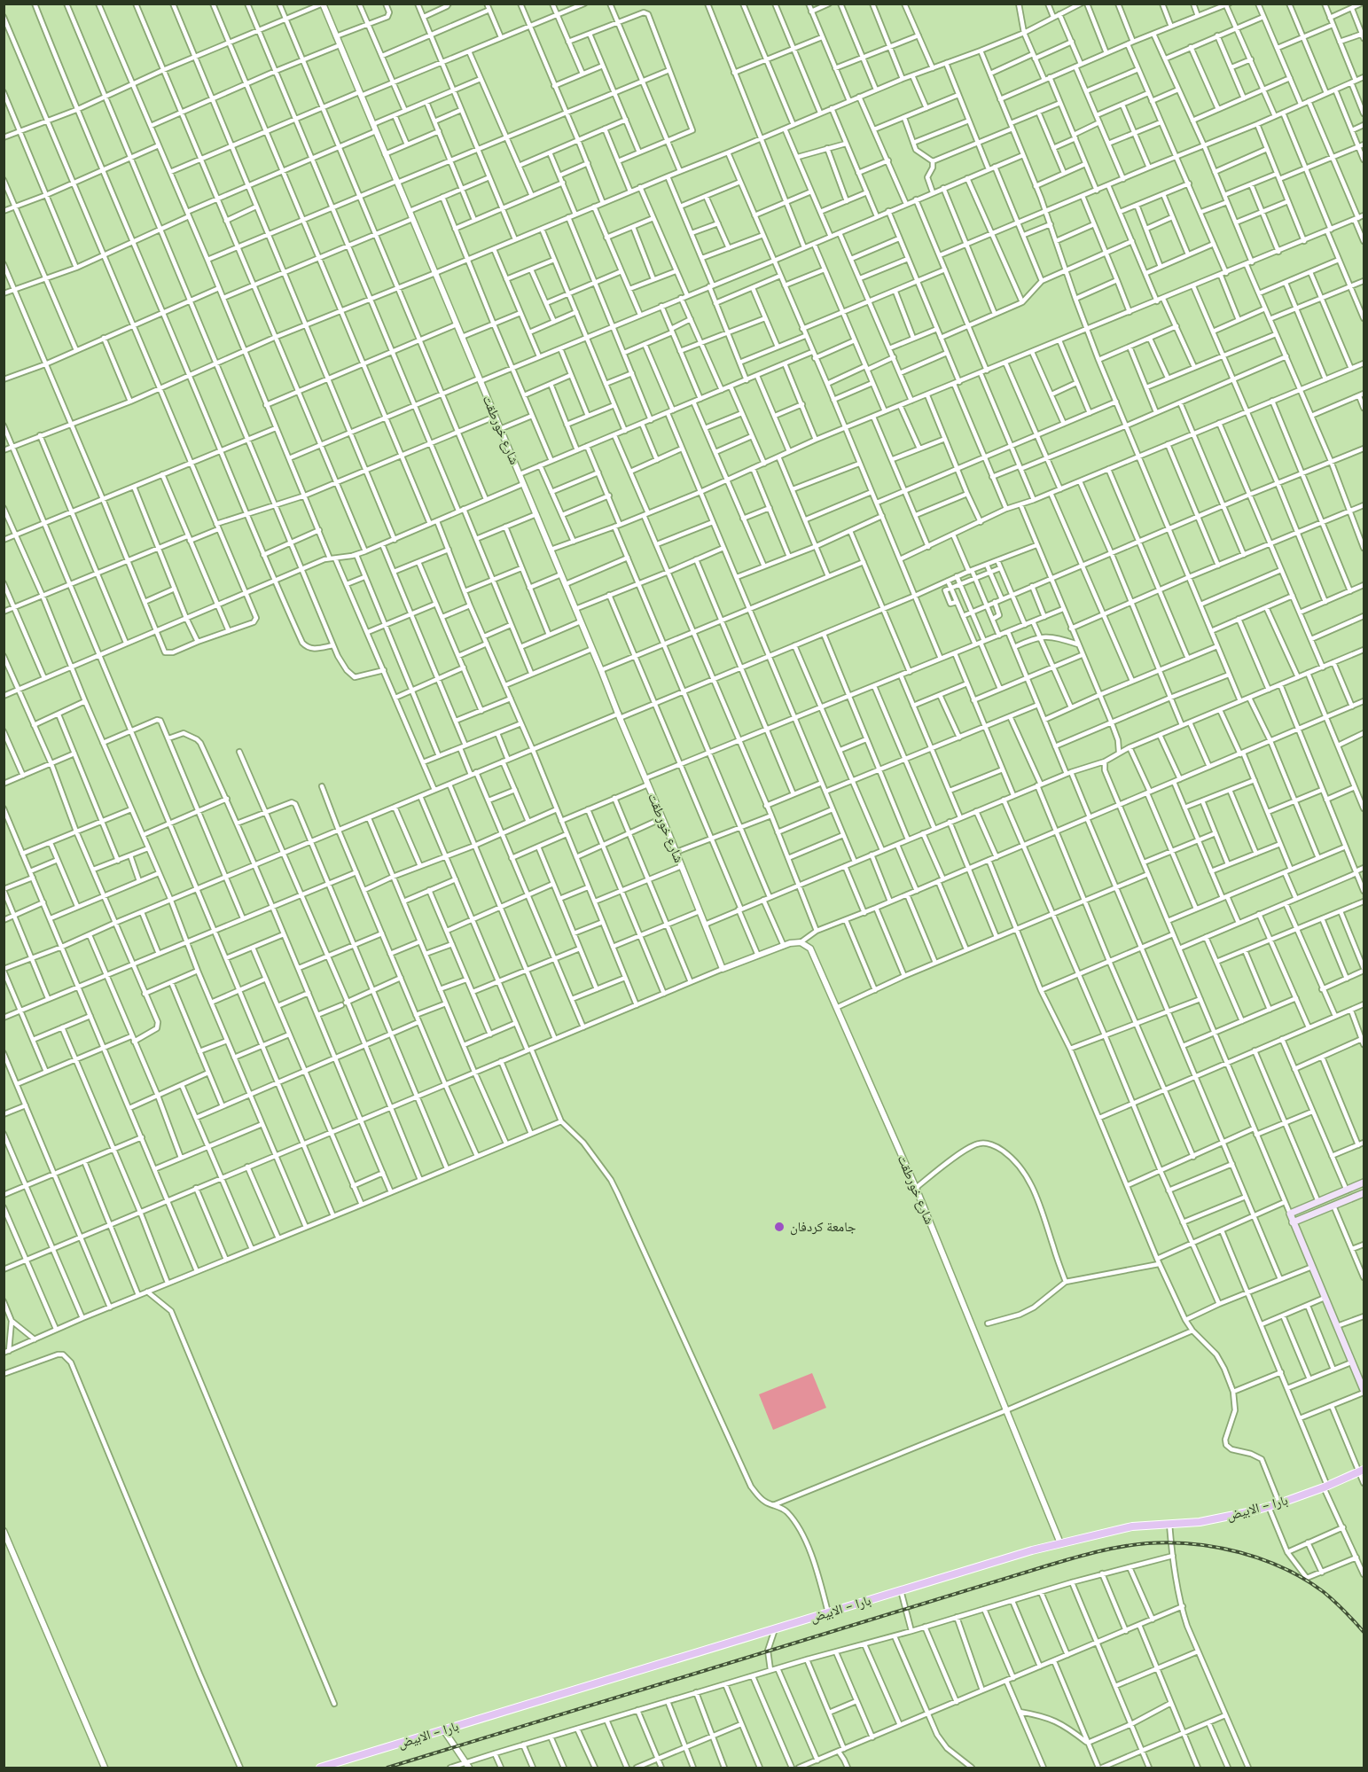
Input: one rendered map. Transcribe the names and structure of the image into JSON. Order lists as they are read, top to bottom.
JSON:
{
  "streets": {
    "main road": ["بارا - الابيض"],
    "street": ["شارع خورطقت"]
  },
  "crossings": [
    ["شارع خورطقت", "بارا - الابيض"]
  ],
  "places": ["جامعة كردفان"]
}
